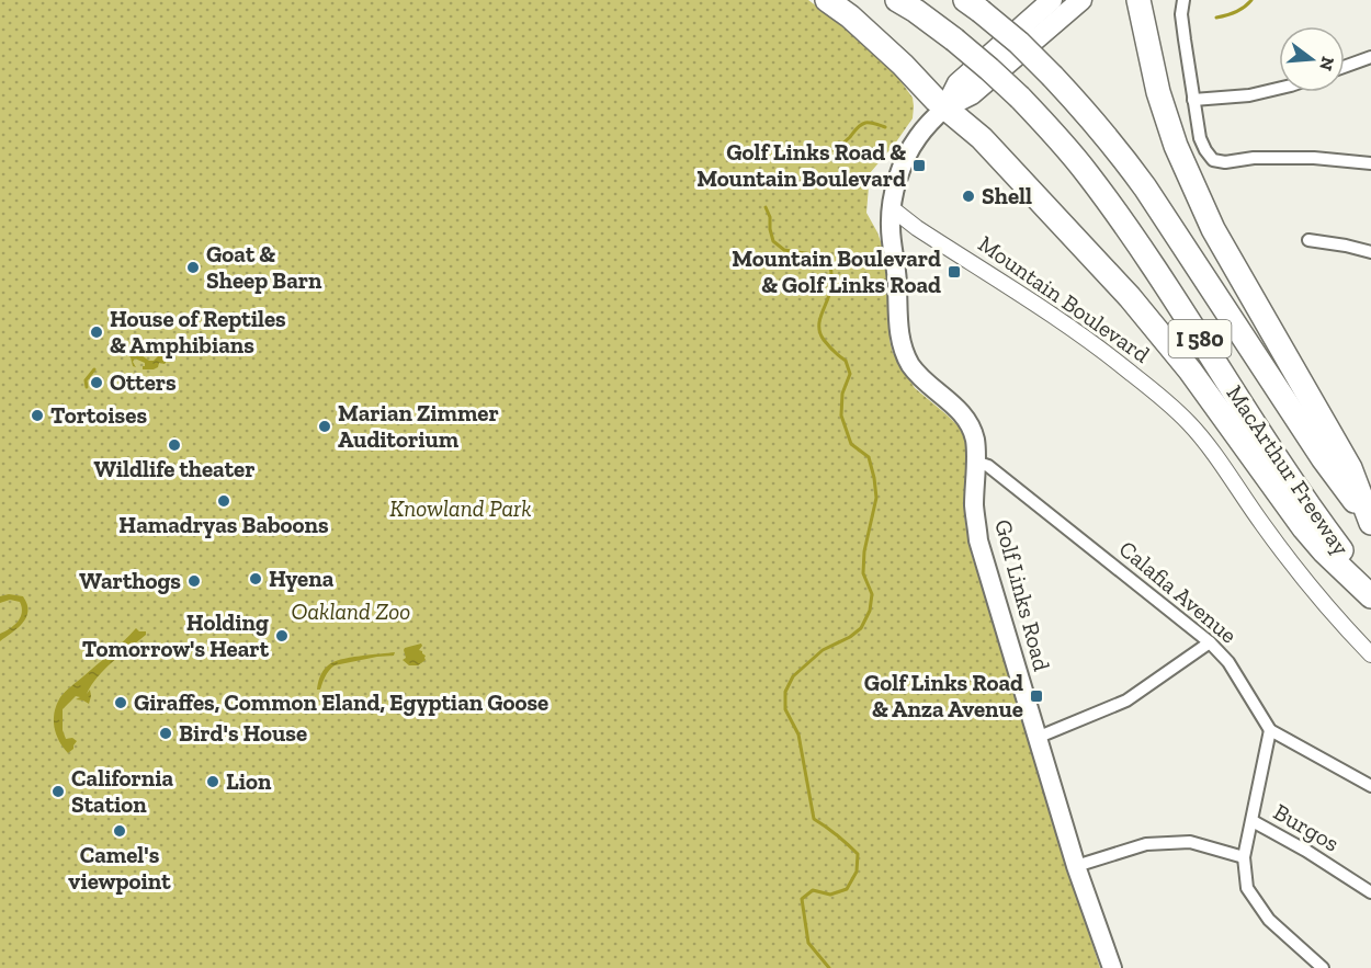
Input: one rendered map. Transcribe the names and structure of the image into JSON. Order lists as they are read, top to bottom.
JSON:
{
  "streets": {
    "highway": ["I 580", "MacArthur Freeway"],
    "main road": ["Golf Links Road"],
    "street": ["Mountain Boulevard", "Calafia Avenue", "Burgos"]
  },
  "crossings": [
    ["Mountain Boulevard", "Golf Links Road"],
    ["Calafia Avenue", "Golf Links Road"]
  ],
  "parks": ["Knowland Park", "Oakland Zoo"],
  "places": {
    "transit": ["Golf Links Road & Mountain Boulevard", "Mountain Boulevard & Golf Links Road", "Golf Links Road & Anza Avenue"],
    "other": [
      "Shell",
      "Goat & Sheep Barn",
      "House of Reptiles & Amphibians",
      "Otters",
      "Tortoises",
      "Marian Zimmer Auditorium",
      "Wildlife theater",
      "Hamadryas Baboons",
      "Hyena",
      "Warthogs",
      "Holding Tomorrow's Heart",
      "Giraffes, Common Eland, Egyptian Goose",
      "Bird's House",
      "Lion",
      "California Station",
      "Camel's viewpoint"
    ]
  },
  "north": "right"
}
